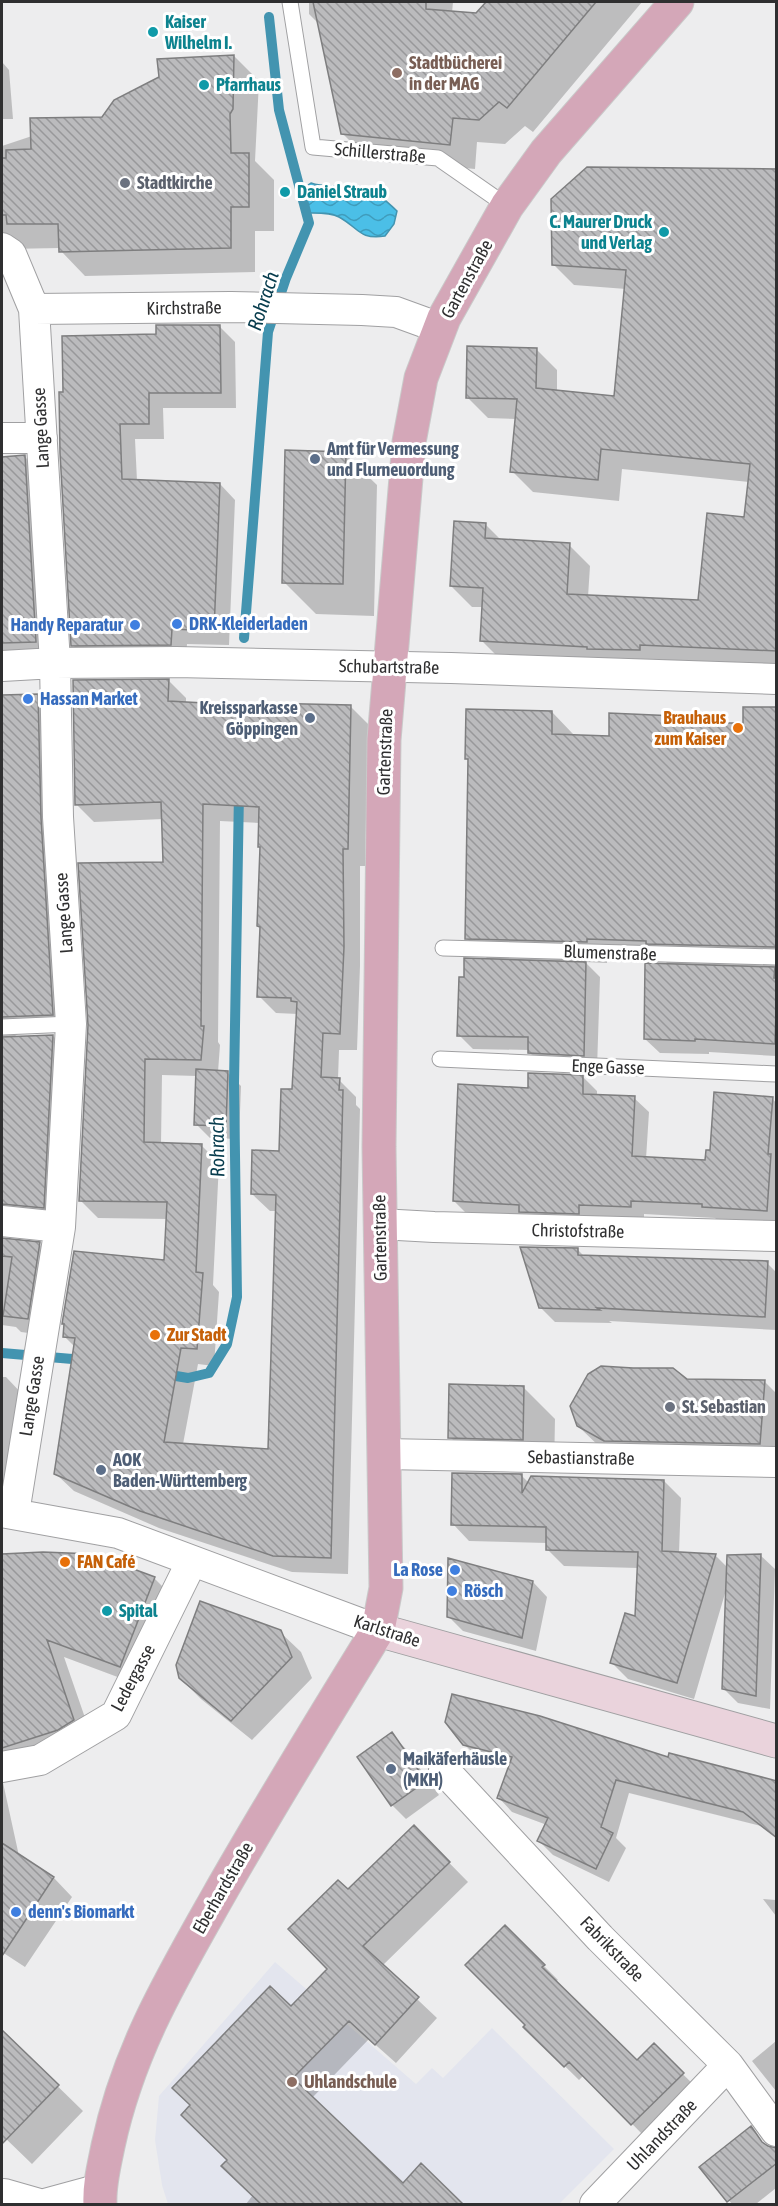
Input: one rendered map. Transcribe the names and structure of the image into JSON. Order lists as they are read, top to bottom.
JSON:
{
  "streets": {
    "main road": ["Gartenstraße", "Karlstraße", "Eberhardstraße"],
    "street": [
      "Kirchstraße",
      "Lange Gasse",
      "Schubartstraße",
      "Christofstraße",
      "Sebastianstraße",
      "Ledergasse",
      "Fabrikstraße",
      "Uhlandstraße"
    ],
    "lane": ["Schillerstraße", "Blumenstraße", "Enge Gasse"]
  },
  "crossings": [
    ["Schillerstraße", "Gartenstraße"],
    ["Gartenstraße", "Kirchstraße"],
    ["Gartenstraße", "Schubartstraße"],
    ["Gartenstraße", "Christofstraße"],
    ["Gartenstraße", "Sebastianstraße"],
    ["Gartenstraße", "Eberhardstraße"],
    ["Kirchstraße", "Lange Gasse"],
    ["Lange Gasse", "Schubartstraße"],
    ["Lange Gasse", "Karlstraße"],
    ["Karlstraße", "Ledergasse"],
    ["Karlstraße", "Eberhardstraße"],
    ["Fabrikstraße", "Uhlandstraße"]
  ],
  "water": ["Rohrach"],
  "places": [
    "Kaiser Wilhelm I.",
    "Stadtbücherei in der MAG",
    "Pfarrhaus",
    "Stadtkirche",
    "Daniel Straub",
    "C. Maurer Druck und Verlag",
    "Amt für Vermessung und Flurneuordung",
    "DRK-Kleiderladen",
    "Handy Reparatur",
    "Hassan Market",
    "Kreissparkasse Göppingen",
    "Brauhaus zum Kaiser",
    "Zur Stadt",
    "St. Sebastian",
    "AOK Baden-Württemberg",
    "FAN Café",
    "La Rose",
    "Rösch",
    "Spital",
    "Maikäferhäusle (MKH)",
    "denn's Biomarkt",
    "Uhlandschule"
  ]
}
